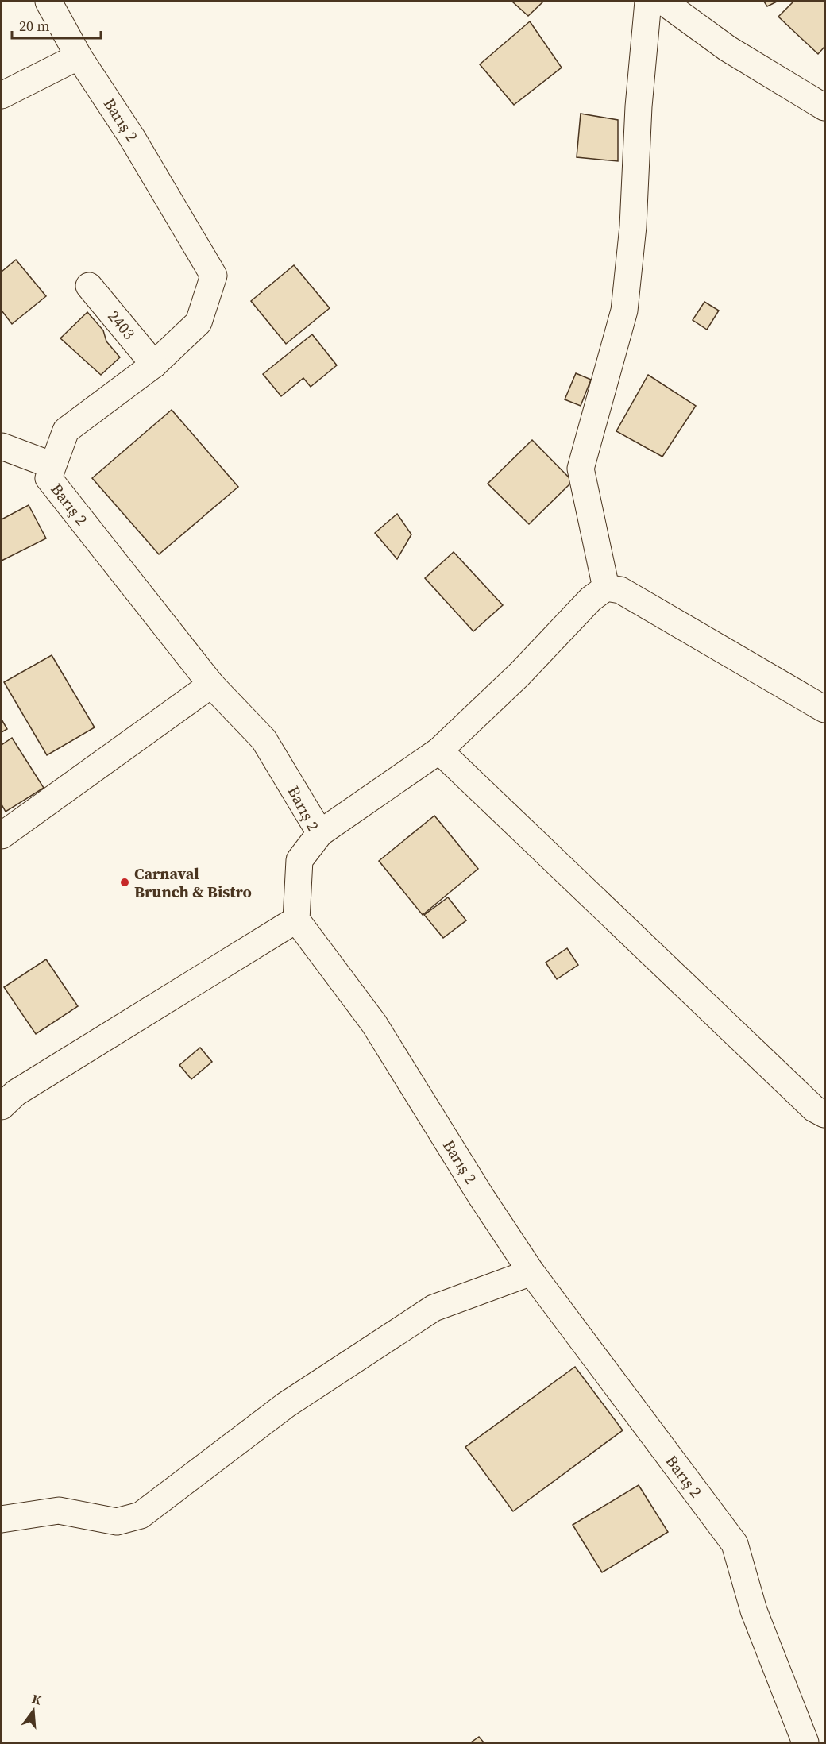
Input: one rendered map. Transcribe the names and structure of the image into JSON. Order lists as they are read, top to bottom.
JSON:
{
  "streets": {
    "street": ["Barış 2", "2403"]
  },
  "crossings": [
    ["Barış 2", "2403"]
  ],
  "places": ["Carnaval Brunch & Bistro"],
  "scale_bar": "20 m",
  "north": "top"
}
